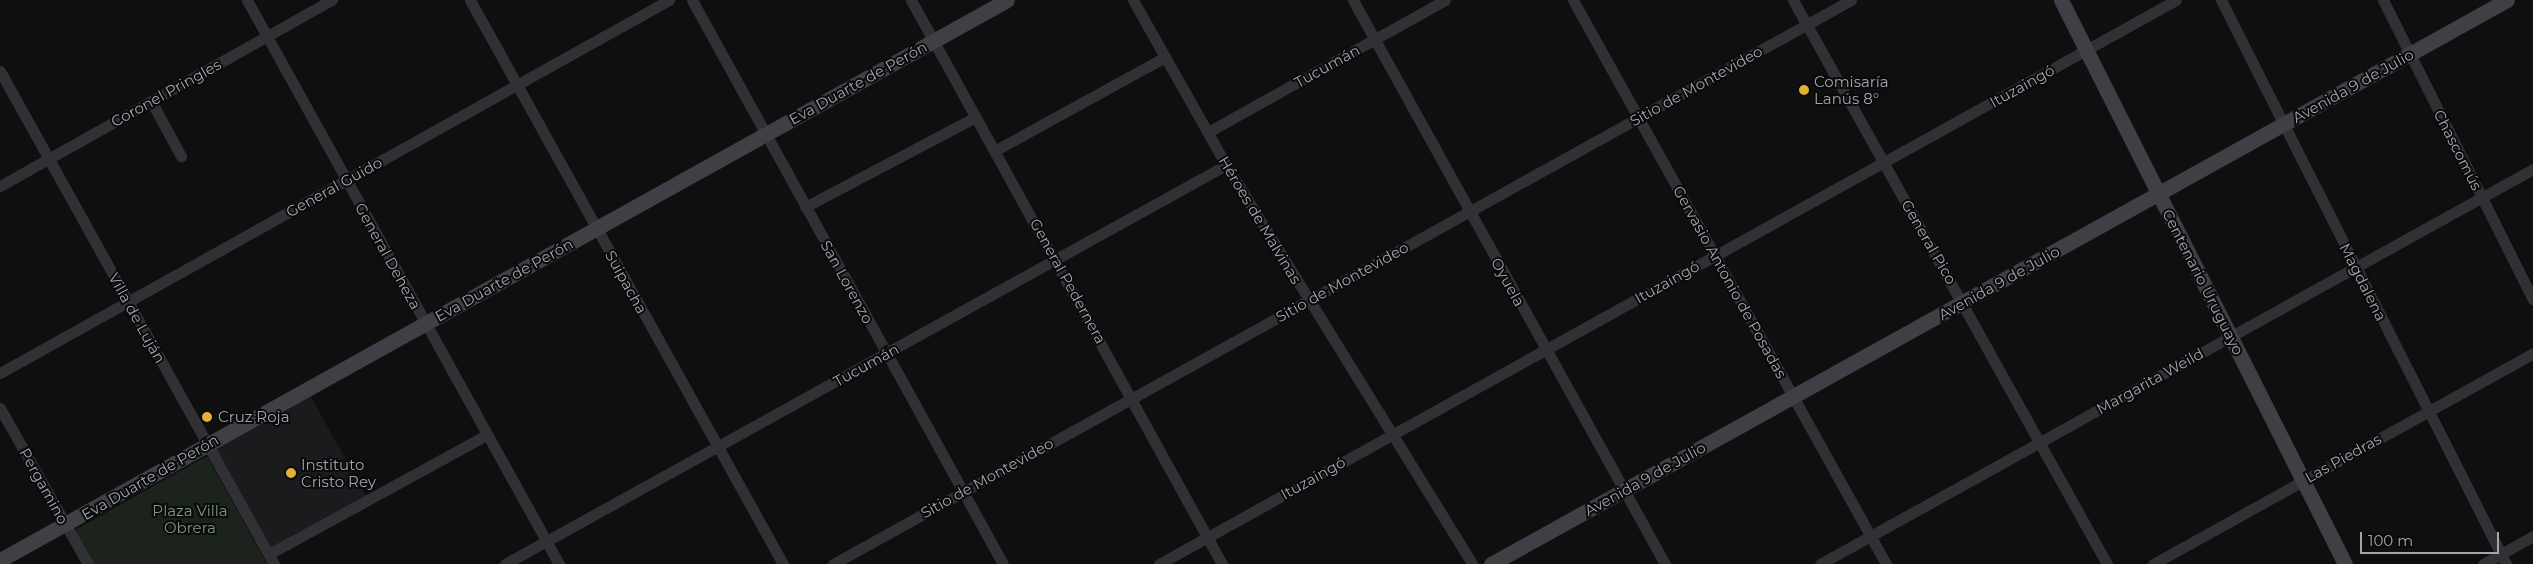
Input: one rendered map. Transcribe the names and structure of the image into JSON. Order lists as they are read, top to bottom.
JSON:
{
  "streets": {
    "main road": ["Eva Duarte de Perón", "Avenida 9 de Julio", "Centenario Uruguayo"],
    "street": [
      "Tucumán",
      "Sitio de Montevideo",
      "Ituzaingó",
      "Coronel Pringles",
      "Chascomús",
      "General Guido",
      "Héroes de Malvinas",
      "General Pico",
      "General Deheza",
      "General Pedernera",
      "Suipacha",
      "San Lorenzo",
      "Oyuela",
      "Gervasio Antonio de Posadas",
      "Magdalena",
      "Villa de Luján",
      "Margarita Weild",
      "Las Piedras",
      "Pergamino"
    ]
  },
  "crossings": [
    ["Tucumán", "Héroes de Malvinas"],
    ["Tucumán", "General Deheza"],
    ["Tucumán", "General Pedernera"],
    ["Tucumán", "Suipacha"],
    ["Tucumán", "San Lorenzo"],
    ["Tucumán", "Oyuela"],
    ["Eva Duarte de Perón", "General Deheza"],
    ["Eva Duarte de Perón", "General Pedernera"],
    ["Eva Duarte de Perón", "Suipacha"],
    ["Eva Duarte de Perón", "San Lorenzo"],
    ["Eva Duarte de Perón", "Villa de Luján"],
    ["Eva Duarte de Perón", "Pergamino"],
    ["Sitio de Montevideo", "Héroes de Malvinas"],
    ["Sitio de Montevideo", "General Pico"],
    ["Sitio de Montevideo", "General Pedernera"],
    ["Sitio de Montevideo", "San Lorenzo"],
    ["Sitio de Montevideo", "Oyuela"],
    ["Sitio de Montevideo", "Gervasio Antonio de Posadas"],
    ["Ituzaingó", "Héroes de Malvinas"],
    ["Ituzaingó", "General Pico"],
    ["Ituzaingó", "General Pedernera"],
    ["Ituzaingó", "Oyuela"],
    ["Ituzaingó", "Gervasio Antonio de Posadas"],
    ["Ituzaingó", "Centenario Uruguayo"],
    ["Avenida 9 de Julio", "Chascomús"],
    ["Avenida 9 de Julio", "General Pico"],
    ["Avenida 9 de Julio", "Oyuela"],
    ["Avenida 9 de Julio", "Gervasio Antonio de Posadas"],
    ["Avenida 9 de Julio", "Centenario Uruguayo"],
    ["Avenida 9 de Julio", "Magdalena"],
    ["Coronel Pringles", "General Deheza"],
    ["Coronel Pringles", "Villa de Luján"],
    ["Chascomús", "Margarita Weild"],
    ["General Guido", "General Deheza"],
    ["General Guido", "Suipacha"],
    ["General Guido", "Villa de Luján"],
    ["General Pico", "Margarita Weild"],
    ["Gervasio Antonio de Posadas", "Margarita Weild"],
    ["Centenario Uruguayo", "Margarita Weild"],
    ["Centenario Uruguayo", "Las Piedras"],
    ["Magdalena", "Margarita Weild"],
    ["Magdalena", "Las Piedras"]
  ],
  "parks": ["Plaza Villa Obrera"],
  "places": ["Comisaría Lanús 8°", "Cruz Roja", "Instituto Cristo Rey"],
  "scale_bar": "100 m"
}
